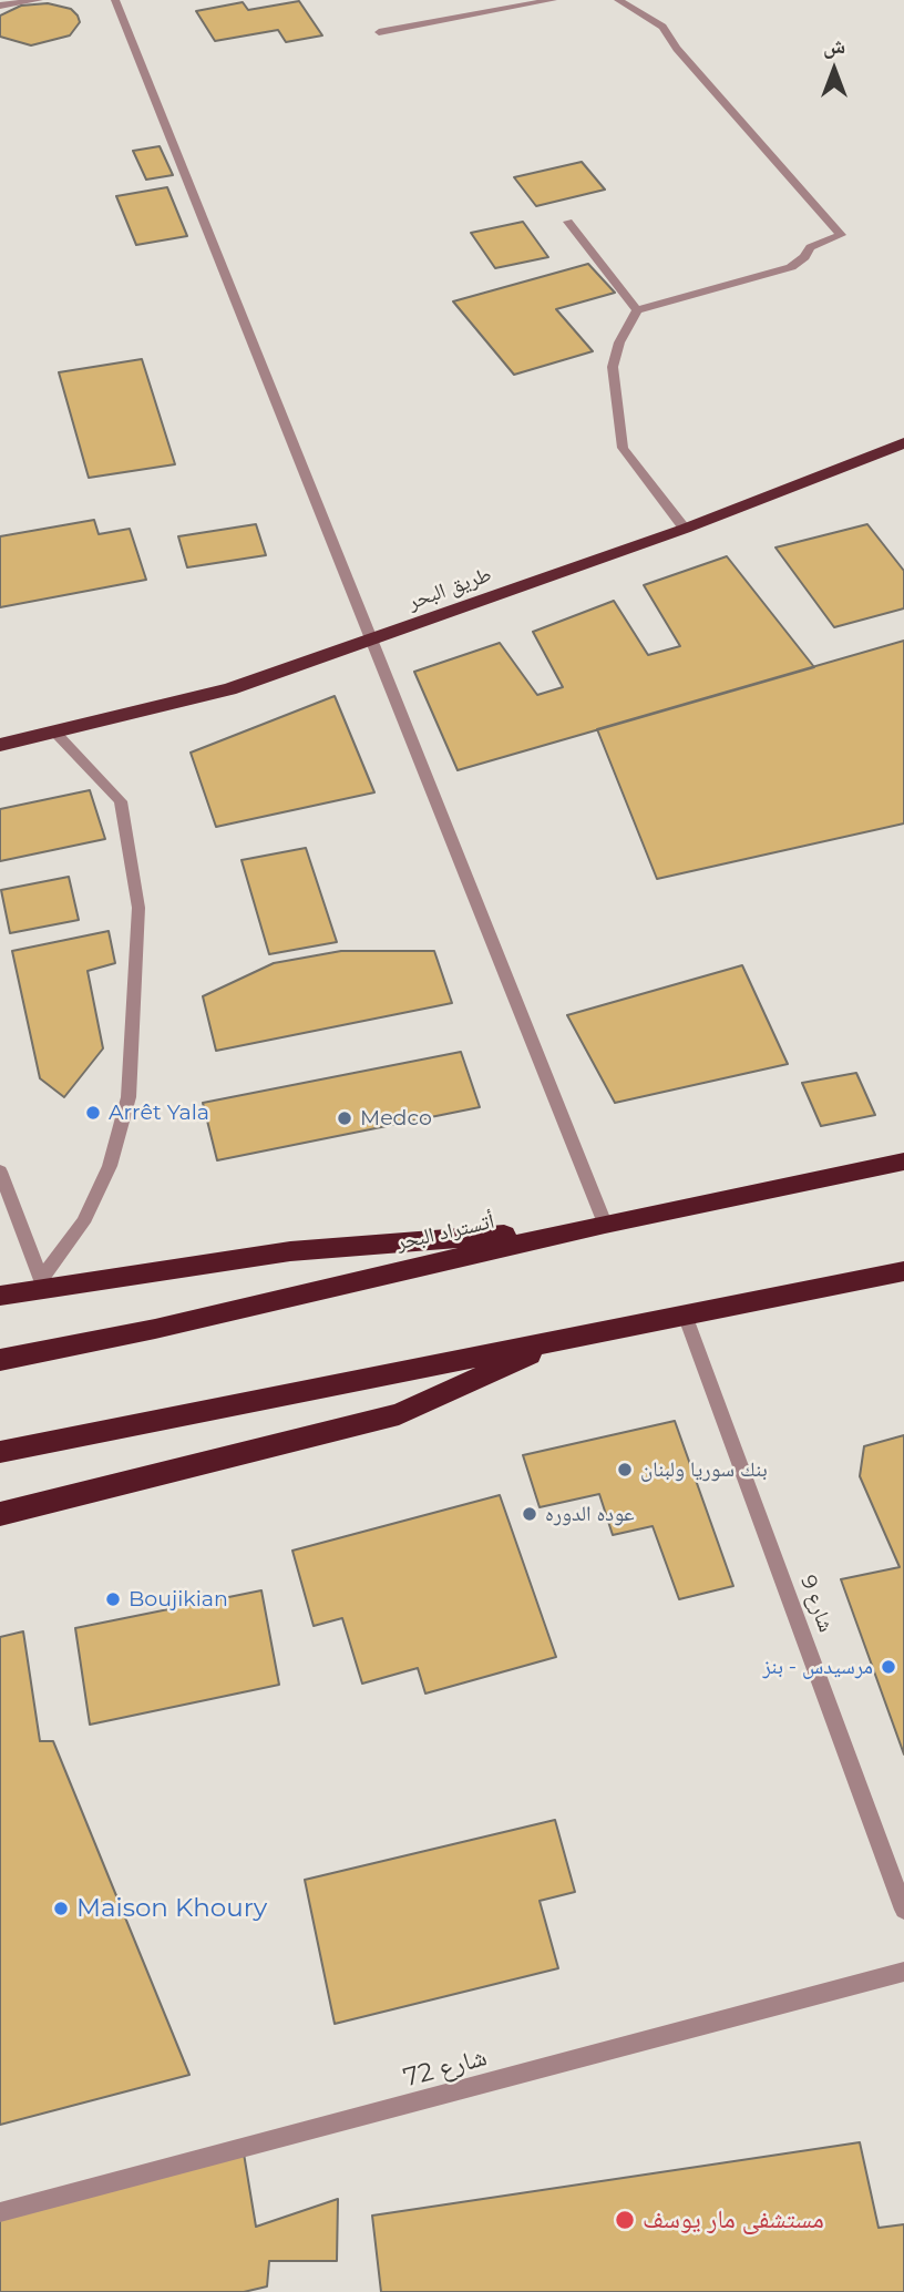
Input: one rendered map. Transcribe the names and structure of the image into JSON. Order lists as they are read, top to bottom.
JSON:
{
  "streets": {
    "highway": ["طريق البحر", "أتستراد البحر"],
    "street": ["شارع 9", "شارع 72"]
  },
  "places": [
    "Arrêt Yala",
    "Medco",
    "بنك سوريا ولبنان",
    "عوده الدوره",
    "Boujikian",
    "مرسيدس - بنز",
    "Maison Khoury",
    "مستشفى مار يوسف"
  ],
  "north": "top"
}
